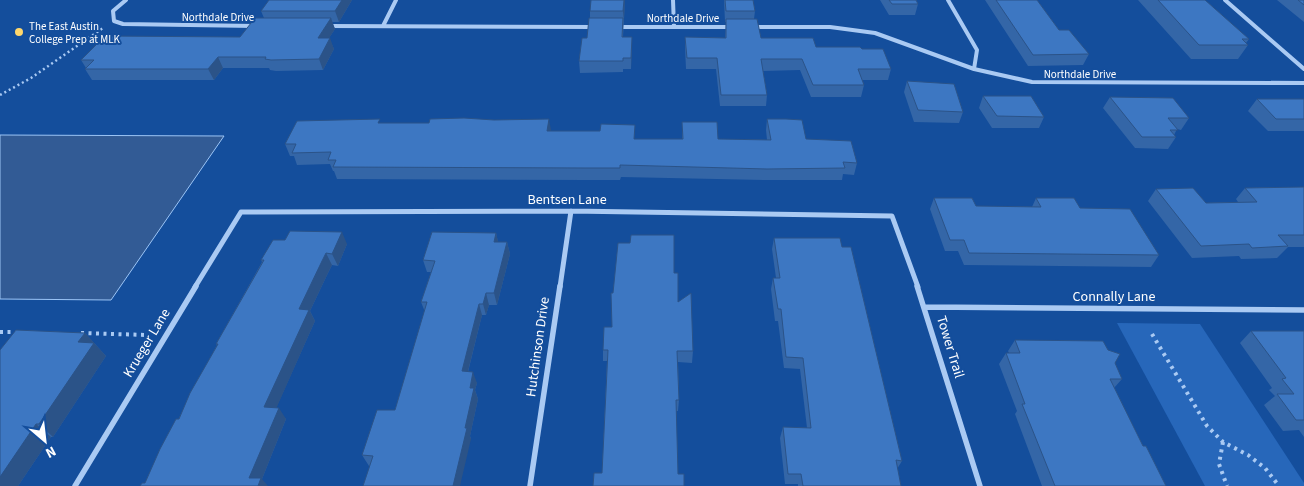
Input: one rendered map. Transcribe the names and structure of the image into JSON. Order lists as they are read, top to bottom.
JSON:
{
  "streets": {
    "street": [
      "Northdale Drive",
      "Bentsen Lane",
      "Connally Lane",
      "Krueger Lane",
      "Hutchinson Drive",
      "Tower Trail"
    ]
  },
  "crossings": [
    ["Bentsen Lane", "Krueger Lane"],
    ["Bentsen Lane", "Hutchinson Drive"],
    ["Bentsen Lane", "Tower Trail"],
    ["Connally Lane", "Tower Trail"]
  ],
  "places": ["The East Austin College Prep at MLK"],
  "north": "bottom right"
}
